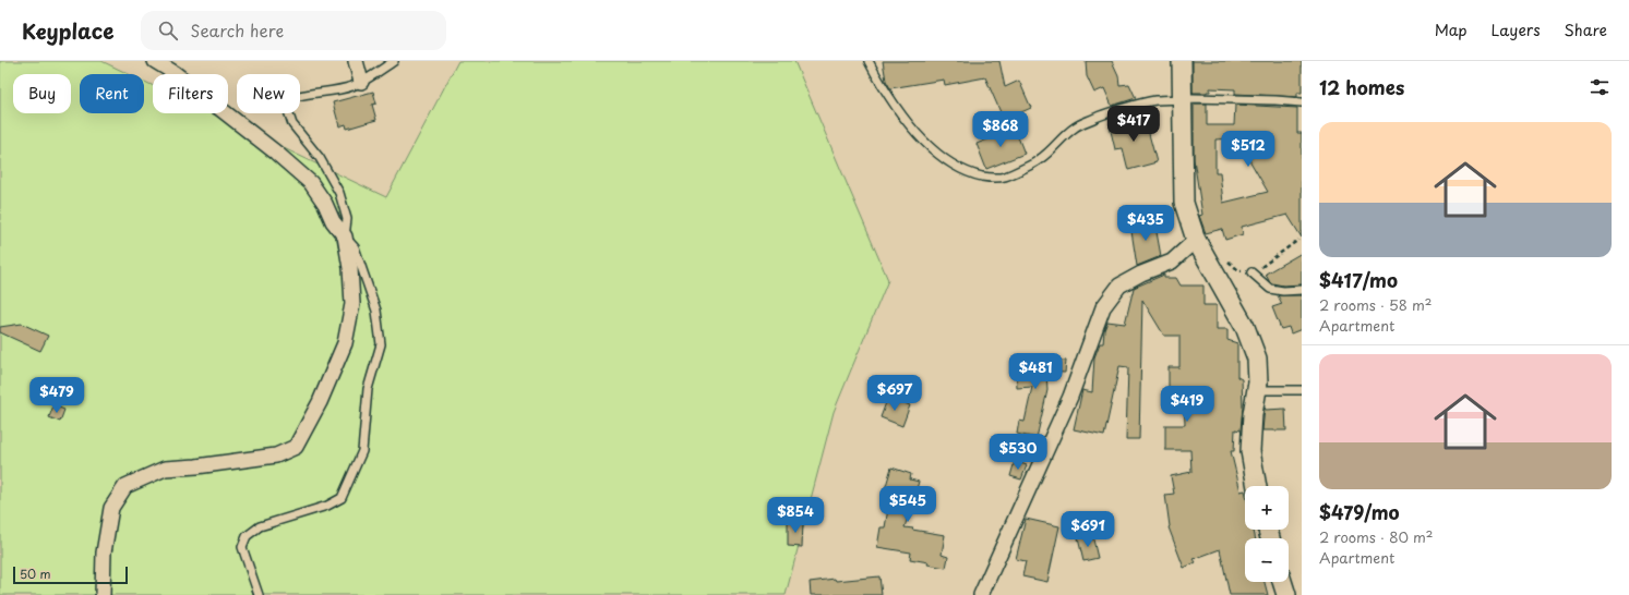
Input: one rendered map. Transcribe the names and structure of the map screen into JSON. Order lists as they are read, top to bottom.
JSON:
{
  "scale_bar": "50 m",
  "page": {
    "header": "Keyplace",
    "search": "Search here",
    "nav": ["Map", "Layers", "Share"],
    "heading": "12 homes",
    "chip": [
      "Buy",
      "Rent",
      "Filters",
      "New"
    ],
    "price": [
      "$417",
      "$868",
      "$512",
      "$435",
      "$481",
      "$697",
      "$479",
      "$419",
      "$530",
      "$545",
      "$854",
      "$691"
    ],
    "list": [
      {
        "name": "$417/mo",
        "note": "2 rooms · 58 m² · Apartment"
      },
      {
        "name": "$479/mo",
        "note": "2 rooms · 80 m² · Apartment"
      }
    ],
    "map_buttons": ["+", "−"],
    "scale": "50 m"
  }
}
